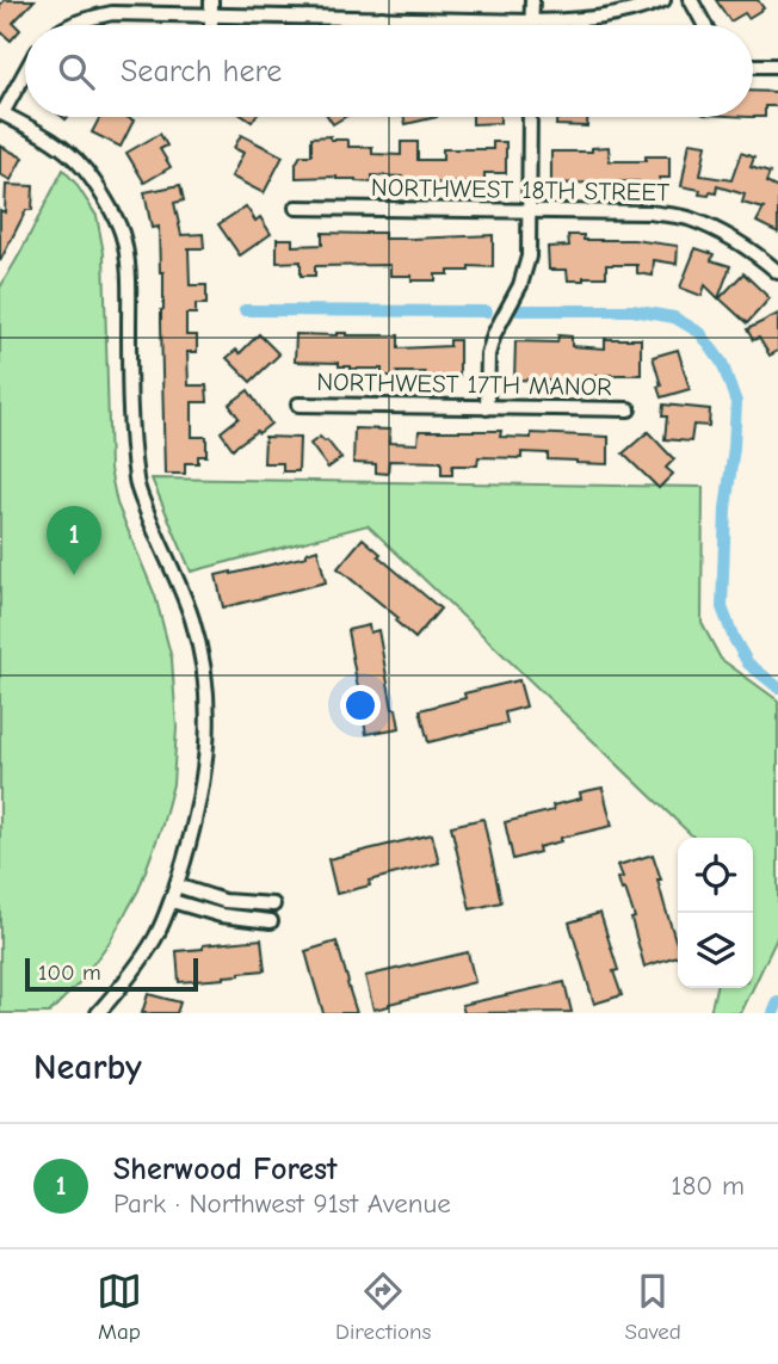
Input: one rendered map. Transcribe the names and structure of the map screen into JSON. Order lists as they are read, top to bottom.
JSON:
{
  "streets": {
    "street": ["NORTHWEST 18TH STREET", "NORTHWEST 17TH MANOR"]
  },
  "scale_bar": "100 m",
  "page": {
    "search": "Search here",
    "pins": "1",
    "scale": "100 m",
    "heading": "Nearby",
    "list": [
      {
        "mark": "1",
        "name": "Sherwood Forest",
        "note": "Park · Northwest 91st Avenue",
        "value": "180 m"
      }
    ],
    "nav": ["Map", "Directions", "Saved"]
  }
}
